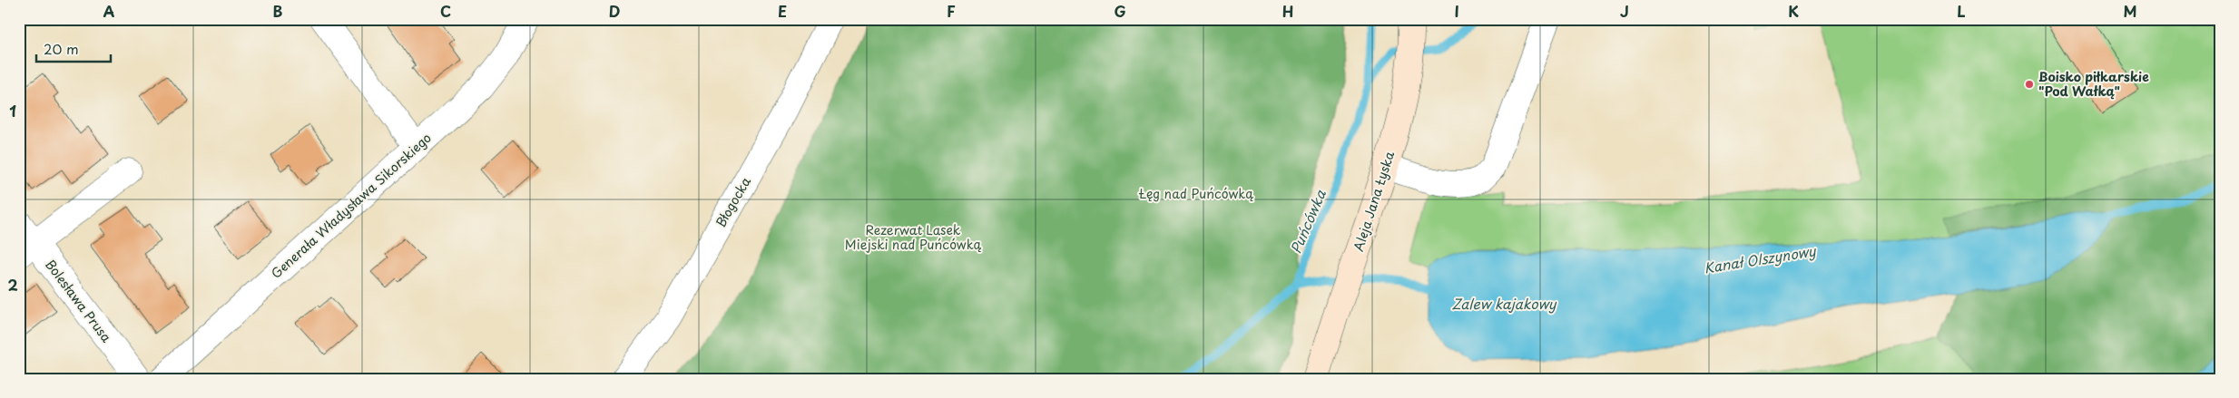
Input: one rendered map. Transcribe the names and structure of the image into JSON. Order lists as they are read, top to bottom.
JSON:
{
  "streets": {
    "street": [
      "Aleja Jana Łyska",
      "Błogocka",
      "Generała Władysława Sikorskiego",
      "Bolesława Prusa"
    ]
  },
  "water": ["Puńcówka", "Kanał Olszynowy", "Zalew kajakowy"],
  "parks": ["Łęg nad Puńcówką", "Rezerwat Lasek Miejski nad Puńcówką"],
  "places": ["Boisko piłkarskie \"Pod Wałką\""],
  "scale_bar": "20 m",
  "grid": {
    "columns": [
      "A",
      "B",
      "C",
      "D",
      "E",
      "F",
      "G",
      "H",
      "I",
      "J",
      "K",
      "L",
      "M"
    ],
    "rows": ["1", "2"]
  }
}
